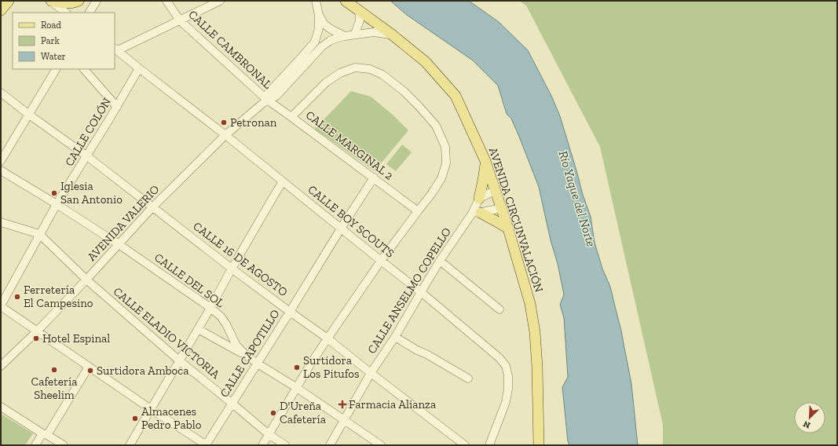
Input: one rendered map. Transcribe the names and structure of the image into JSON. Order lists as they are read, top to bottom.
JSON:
{
  "streets": {
    "main road": ["AVENIDA CIRCUNVALACIÓN"],
    "street": [
      "CALLE CAMBRONAL",
      "CALLE COLÓN",
      "CALLE MARGINAL 2",
      "CALLE BOY SCOUTS",
      "AVENIDA VALERIO",
      "CALLE 16 DE AGOSTO",
      "CALLE DEL SOL",
      "CALLE ANSELMO COPELLO",
      "CALLE ELADIO VICTORIA",
      "CALLE CAPOTILLO"
    ]
  },
  "crossings": [
    ["CALLE CAMBRONAL", "CALLE MARGINAL 2"],
    ["CALLE CAMBRONAL", "AVENIDA VALERIO"],
    ["CALLE COLÓN", "CALLE BOY SCOUTS"],
    ["CALLE COLÓN", "CALLE 16 DE AGOSTO"],
    ["CALLE COLÓN", "CALLE DEL SOL"],
    ["CALLE COLÓN", "CALLE ELADIO VICTORIA"],
    ["CALLE MARGINAL 2", "AVENIDA VALERIO"],
    ["CALLE MARGINAL 2", "CALLE CAPOTILLO"],
    ["AVENIDA CIRCUNVALACIÓN", "AVENIDA VALERIO"],
    ["CALLE BOY SCOUTS", "AVENIDA VALERIO"],
    ["CALLE BOY SCOUTS", "CALLE ANSELMO COPELLO"],
    ["CALLE BOY SCOUTS", "CALLE CAPOTILLO"],
    ["AVENIDA VALERIO", "CALLE 16 DE AGOSTO"],
    ["AVENIDA VALERIO", "CALLE DEL SOL"],
    ["AVENIDA VALERIO", "CALLE ELADIO VICTORIA"],
    ["CALLE 16 DE AGOSTO", "CALLE ANSELMO COPELLO"],
    ["CALLE 16 DE AGOSTO", "CALLE CAPOTILLO"],
    ["CALLE DEL SOL", "CALLE ANSELMO COPELLO"],
    ["CALLE DEL SOL", "CALLE CAPOTILLO"],
    ["CALLE ELADIO VICTORIA", "CALLE CAPOTILLO"]
  ],
  "water": ["Río Yaque del Norte"],
  "places": {
    "other": [
      "Petronan",
      "Iglesia San Antonio",
      "Ferretería El Campesino",
      "Hotel Espinal",
      "Surtidora Los Pitufos",
      "Cafetería Sheelim",
      "Surtidora Amboca",
      "D'Ureña Cafetería",
      "Almacenes Pedro Pablo"
    ],
    "health": ["Farmacia Alianza"]
  },
  "legend": ["Road", "Park", "Water"],
  "north": "bottom left"
}
